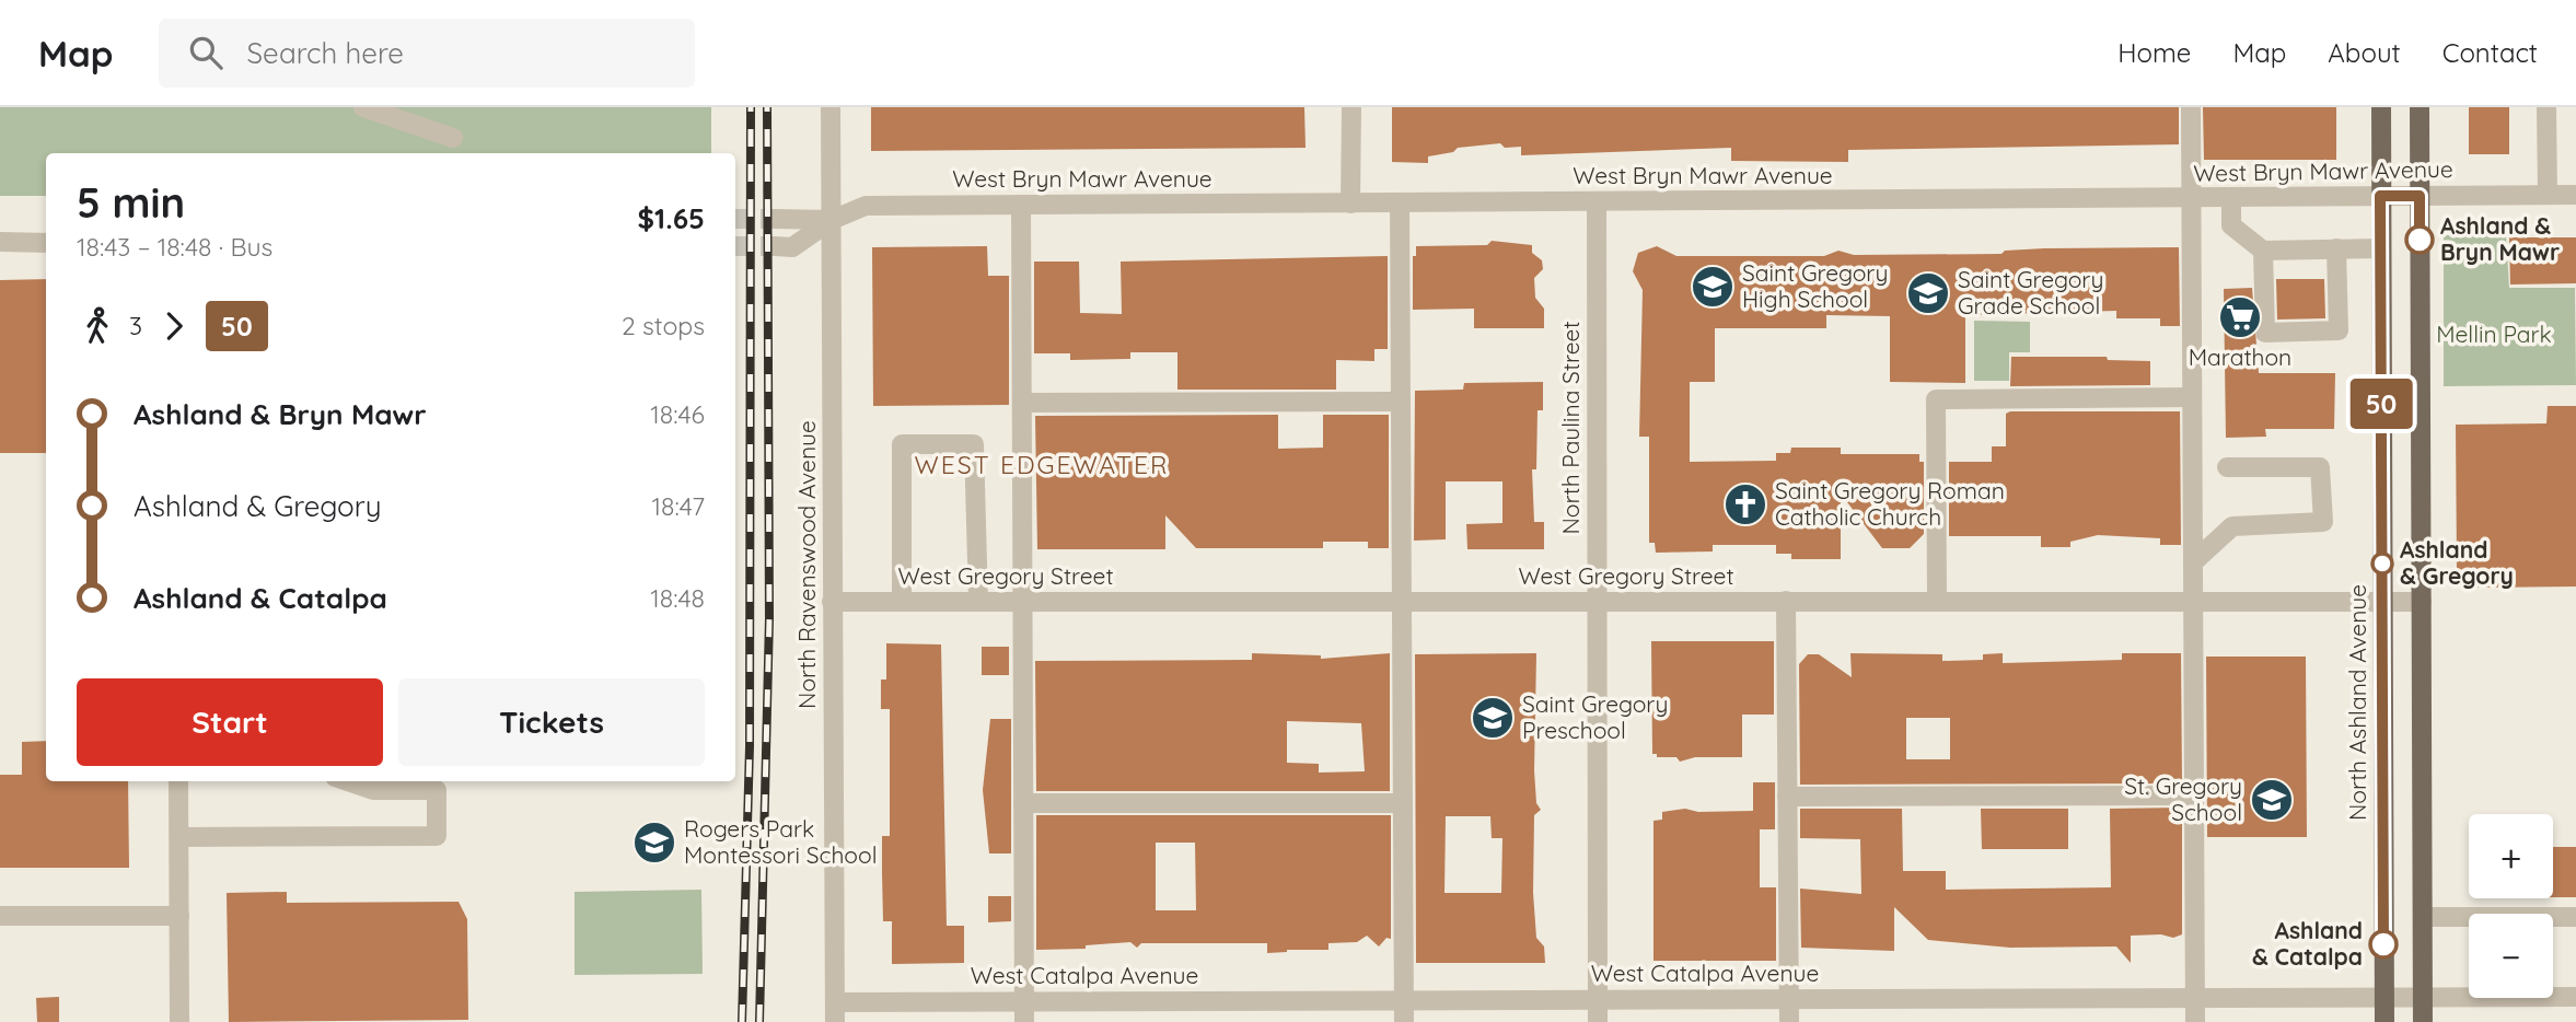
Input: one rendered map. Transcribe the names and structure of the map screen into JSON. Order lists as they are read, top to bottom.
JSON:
{
  "streets": {
    "main road": ["North Ashland Avenue"],
    "street": [
      "West Bryn Mawr Avenue",
      "North Paulina Street",
      "North Ravenswood Avenue",
      "West Gregory Street",
      "West Catalpa Avenue"
    ]
  },
  "crossings": [
    ["West Bryn Mawr Avenue", "North Paulina Street"],
    ["West Bryn Mawr Avenue", "North Ravenswood Avenue"],
    ["West Bryn Mawr Avenue", "North Ashland Avenue"],
    ["North Paulina Street", "West Gregory Street"],
    ["North Paulina Street", "West Catalpa Avenue"],
    ["North Ravenswood Avenue", "West Gregory Street"],
    ["North Ravenswood Avenue", "West Catalpa Avenue"],
    ["West Gregory Street", "North Ashland Avenue"],
    ["North Ashland Avenue", "West Catalpa Avenue"]
  ],
  "districts": ["WEST EDGEWATER"],
  "parks": ["Mellin Park"],
  "places": {
    "other": ["Ashland & Bryn Mawr", "Ashland & Gregory", "Ashland & Catalpa"],
    "school or university": [
      "Saint Gregory High School",
      "Saint Gregory Grade School",
      "Saint Gregory Preschool",
      "St. Gregory School",
      "Rogers Park Montessori School"
    ],
    "supermarket": ["Marathon"],
    "church": ["Saint Gregory Roman Catholic Church"]
  },
  "lines": ["bus line 50"],
  "page": {
    "header": "Map",
    "search": "Search here",
    "nav": [
      "Home",
      "Map",
      "About",
      "Contact"
    ],
    "on_map": "50",
    "heading": ["5 min", "18:43 – 18:48 · Bus", "$1.65"],
    "legs": ["3", "50", "2 stops"],
    "list": [
      {
        "name": "Ashland & Bryn Mawr",
        "value": "18:46"
      },
      {
        "name": "Ashland & Gregory",
        "value": "18:47"
      },
      {
        "name": "Ashland & Catalpa",
        "value": "18:48"
      }
    ],
    "buttons": ["Start", "Tickets"],
    "map_buttons": ["+", "−"]
  }
}
